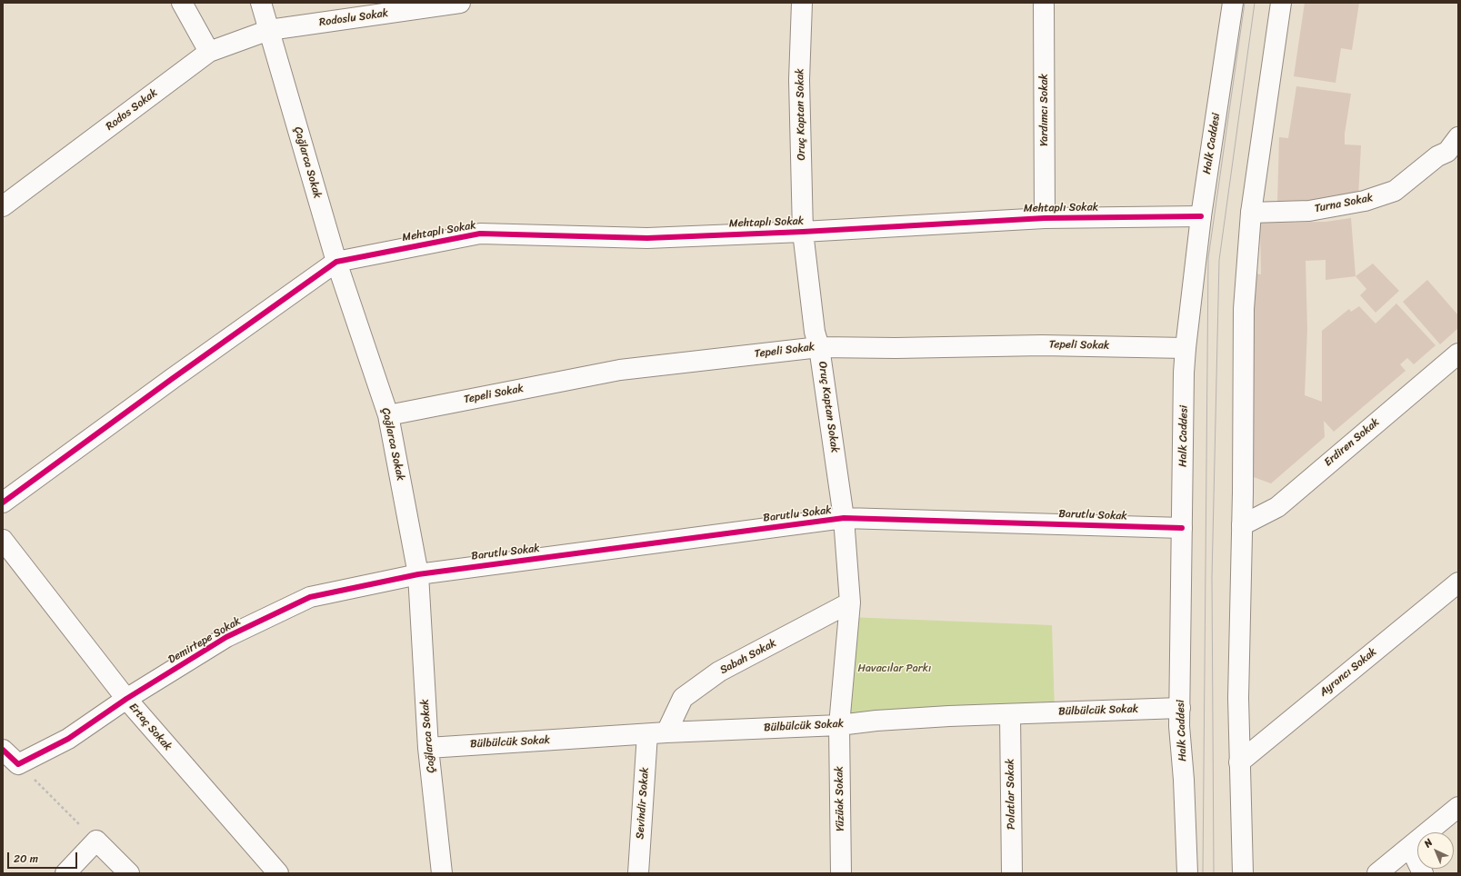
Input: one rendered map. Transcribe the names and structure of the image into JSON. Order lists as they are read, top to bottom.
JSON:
{
  "streets": {
    "street": [
      "Rodoslu Sokak",
      "Rodos Sokak",
      "Yardımcı Sokak",
      "Oruç Kaptan Sokak",
      "Halk Caddesi",
      "Çağlarca Sokak",
      "Turna Sokak",
      "Mehtaplı Sokak",
      "Tepeli Sokak",
      "Erdiren Sokak",
      "Barutlu Sokak",
      "Demirtepe Sokak",
      "Sabah Sokak",
      "Ayrancı Sokak",
      "Bülbülcük Sokak",
      "Ertaç Sokak",
      "Polatlar Sokak",
      "Yüzüak Sokak",
      "Sevindir Sokak"
    ]
  },
  "crossings": [
    ["Rodoslu Sokak", "Rodos Sokak"],
    ["Rodoslu Sokak", "Çağlarca Sokak"],
    ["Rodos Sokak", "Çağlarca Sokak"],
    ["Yardımcı Sokak", "Mehtaplı Sokak"],
    ["Oruç Kaptan Sokak", "Mehtaplı Sokak"],
    ["Oruç Kaptan Sokak", "Tepeli Sokak"],
    ["Oruç Kaptan Sokak", "Barutlu Sokak"],
    ["Oruç Kaptan Sokak", "Sabah Sokak"],
    ["Oruç Kaptan Sokak", "Bülbülcük Sokak"],
    ["Oruç Kaptan Sokak", "Yüzüak Sokak"],
    ["Halk Caddesi", "Mehtaplı Sokak"],
    ["Halk Caddesi", "Tepeli Sokak"],
    ["Halk Caddesi", "Barutlu Sokak"],
    ["Halk Caddesi", "Bülbülcük Sokak"],
    ["Çağlarca Sokak", "Mehtaplı Sokak"],
    ["Çağlarca Sokak", "Tepeli Sokak"],
    ["Çağlarca Sokak", "Barutlu Sokak"],
    ["Çağlarca Sokak", "Demirtepe Sokak"],
    ["Çağlarca Sokak", "Bülbülcük Sokak"],
    ["Barutlu Sokak", "Demirtepe Sokak"],
    ["Demirtepe Sokak", "Ertaç Sokak"],
    ["Sabah Sokak", "Bülbülcük Sokak"],
    ["Sabah Sokak", "Sevindir Sokak"],
    ["Bülbülcük Sokak", "Polatlar Sokak"],
    ["Bülbülcük Sokak", "Yüzüak Sokak"],
    ["Bülbülcük Sokak", "Sevindir Sokak"]
  ],
  "parks": ["Havacılar Parkı"],
  "scale_bar": "20 m",
  "north": "top left"
}
